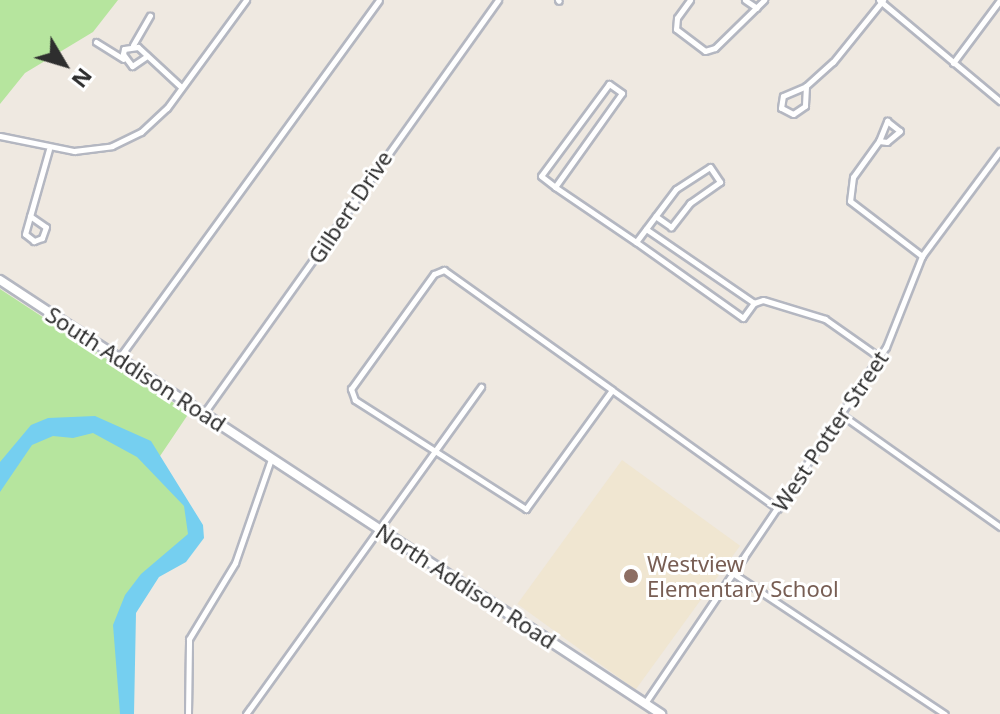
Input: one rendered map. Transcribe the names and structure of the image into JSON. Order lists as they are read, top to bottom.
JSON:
{
  "streets": {
    "street": [
      "Gilbert Drive",
      "South Addison Road",
      "West Potter Street",
      "North Addison Road"
    ]
  },
  "crossings": [
    ["Gilbert Drive", "South Addison Road"],
    ["South Addison Road", "North Addison Road"],
    ["West Potter Street", "North Addison Road"]
  ],
  "places": ["Westview Elementary School"],
  "north": "bottom right"
}
